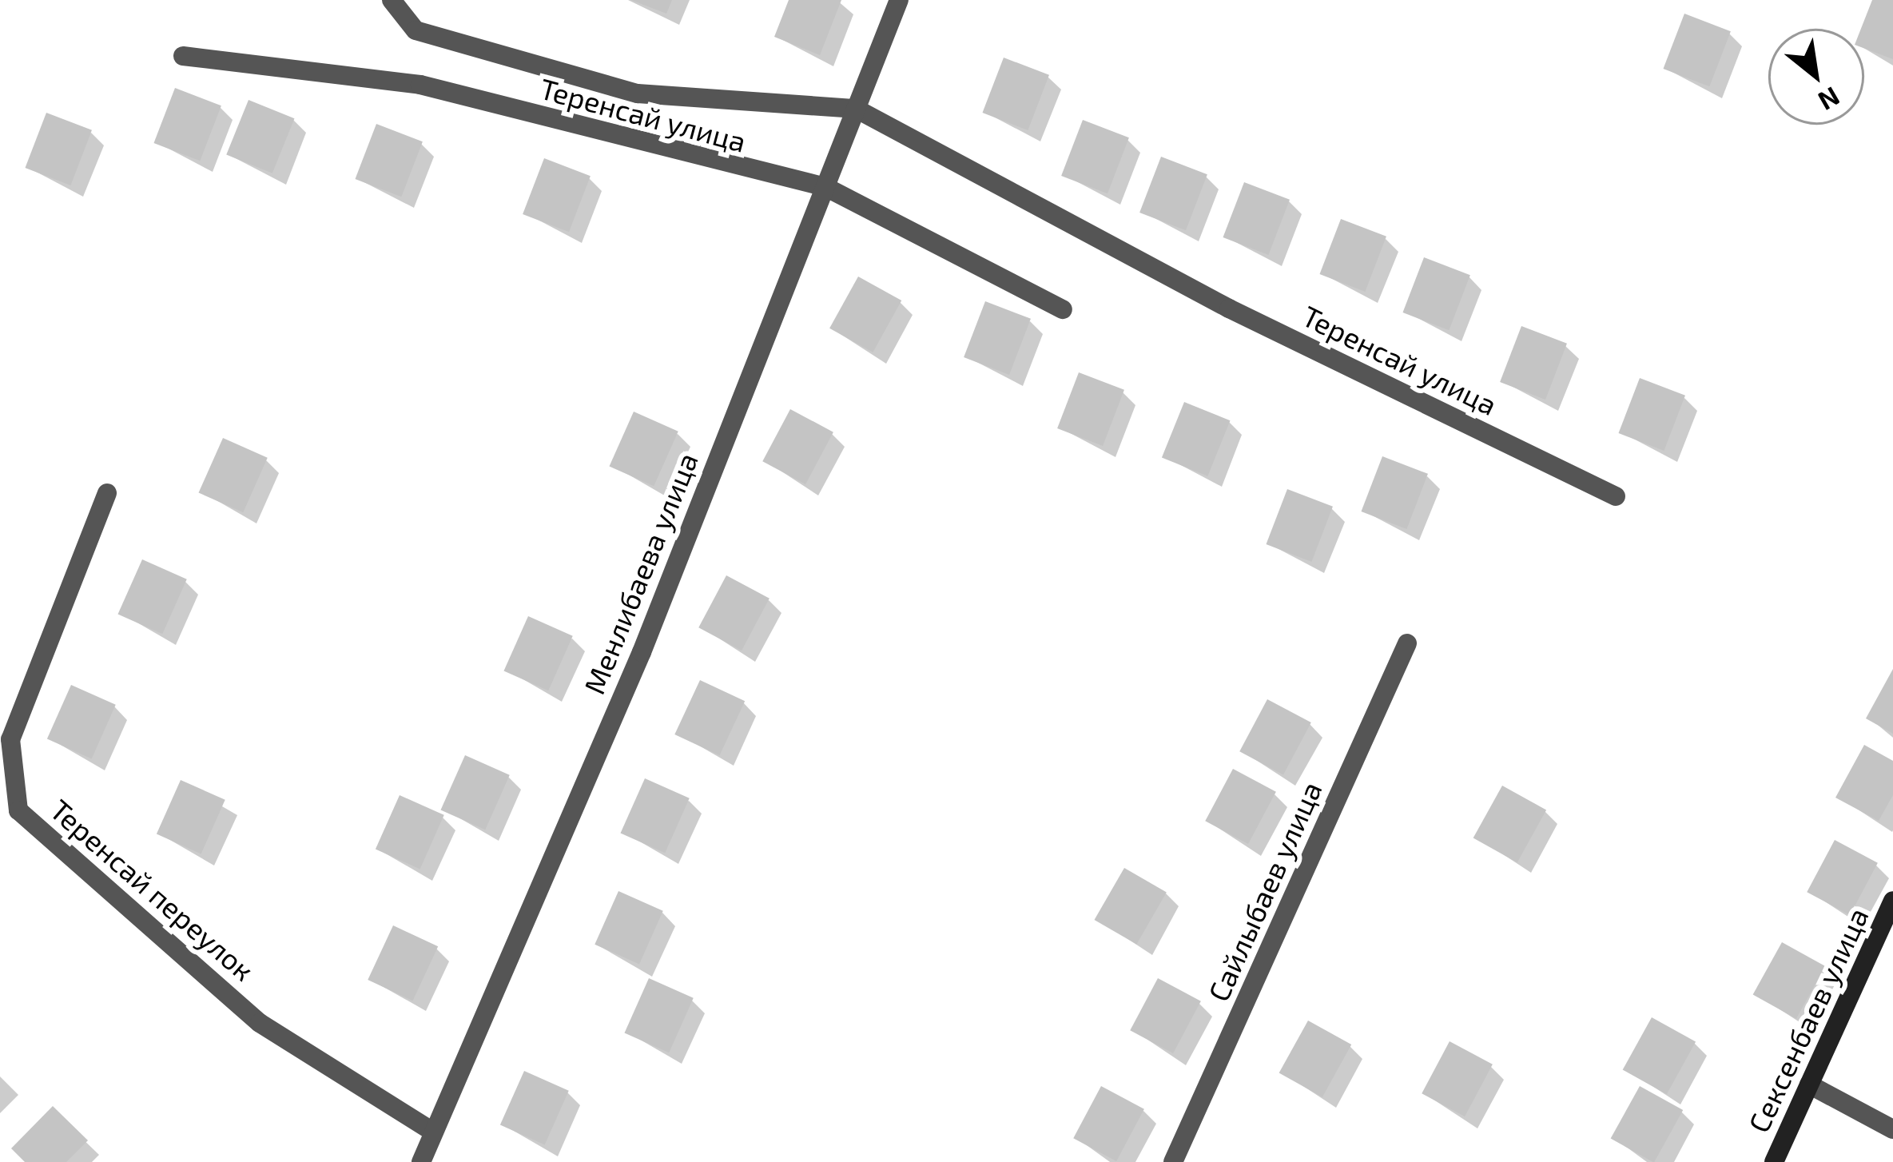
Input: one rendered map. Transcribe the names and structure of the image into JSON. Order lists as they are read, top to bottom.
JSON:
{
  "streets": {
    "street": [
      "Теренсай улица",
      "Менлибаева улица",
      "Теренсай переулок",
      "Сайлыбаев улица",
      "Сексенбаев улица"
    ]
  },
  "crossings": [
    ["Теренсай улица", "Менлибаева улица"],
    ["Менлибаева улица", "Теренсай переулок"]
  ],
  "north": "bottom right"
}
